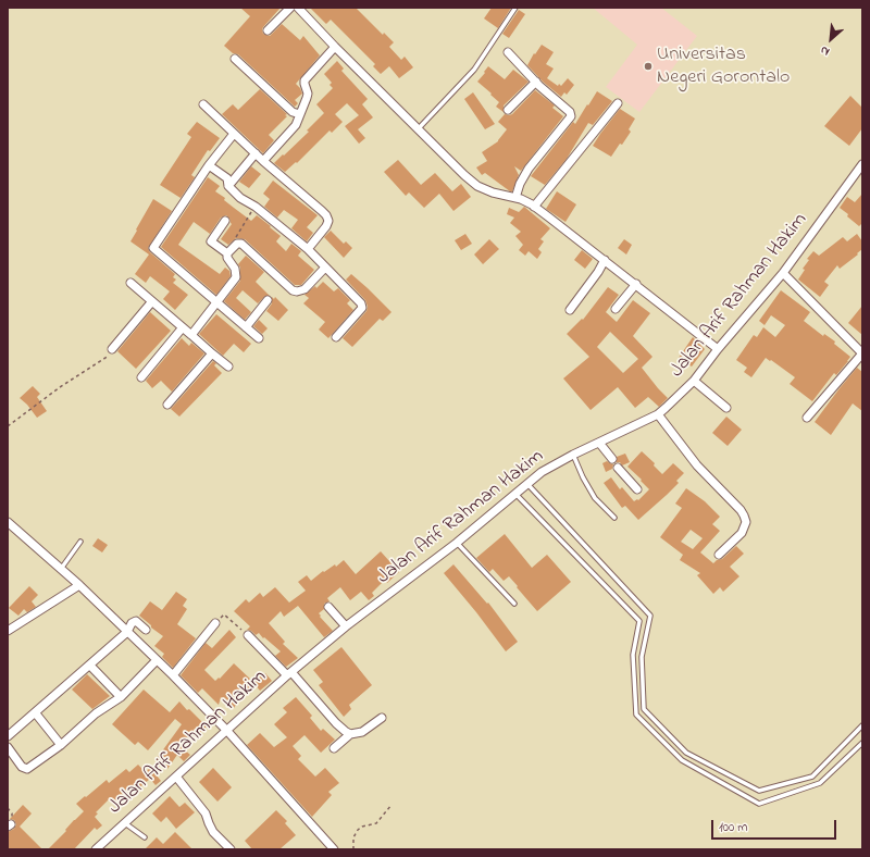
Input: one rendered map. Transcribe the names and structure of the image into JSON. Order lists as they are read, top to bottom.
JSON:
{
  "streets": {
    "street": ["Jalan Arif Rahman Hakim"]
  },
  "places": ["Universitas Negeri Gorontalo"],
  "scale_bar": "100 m",
  "north": "bottom left"
}
